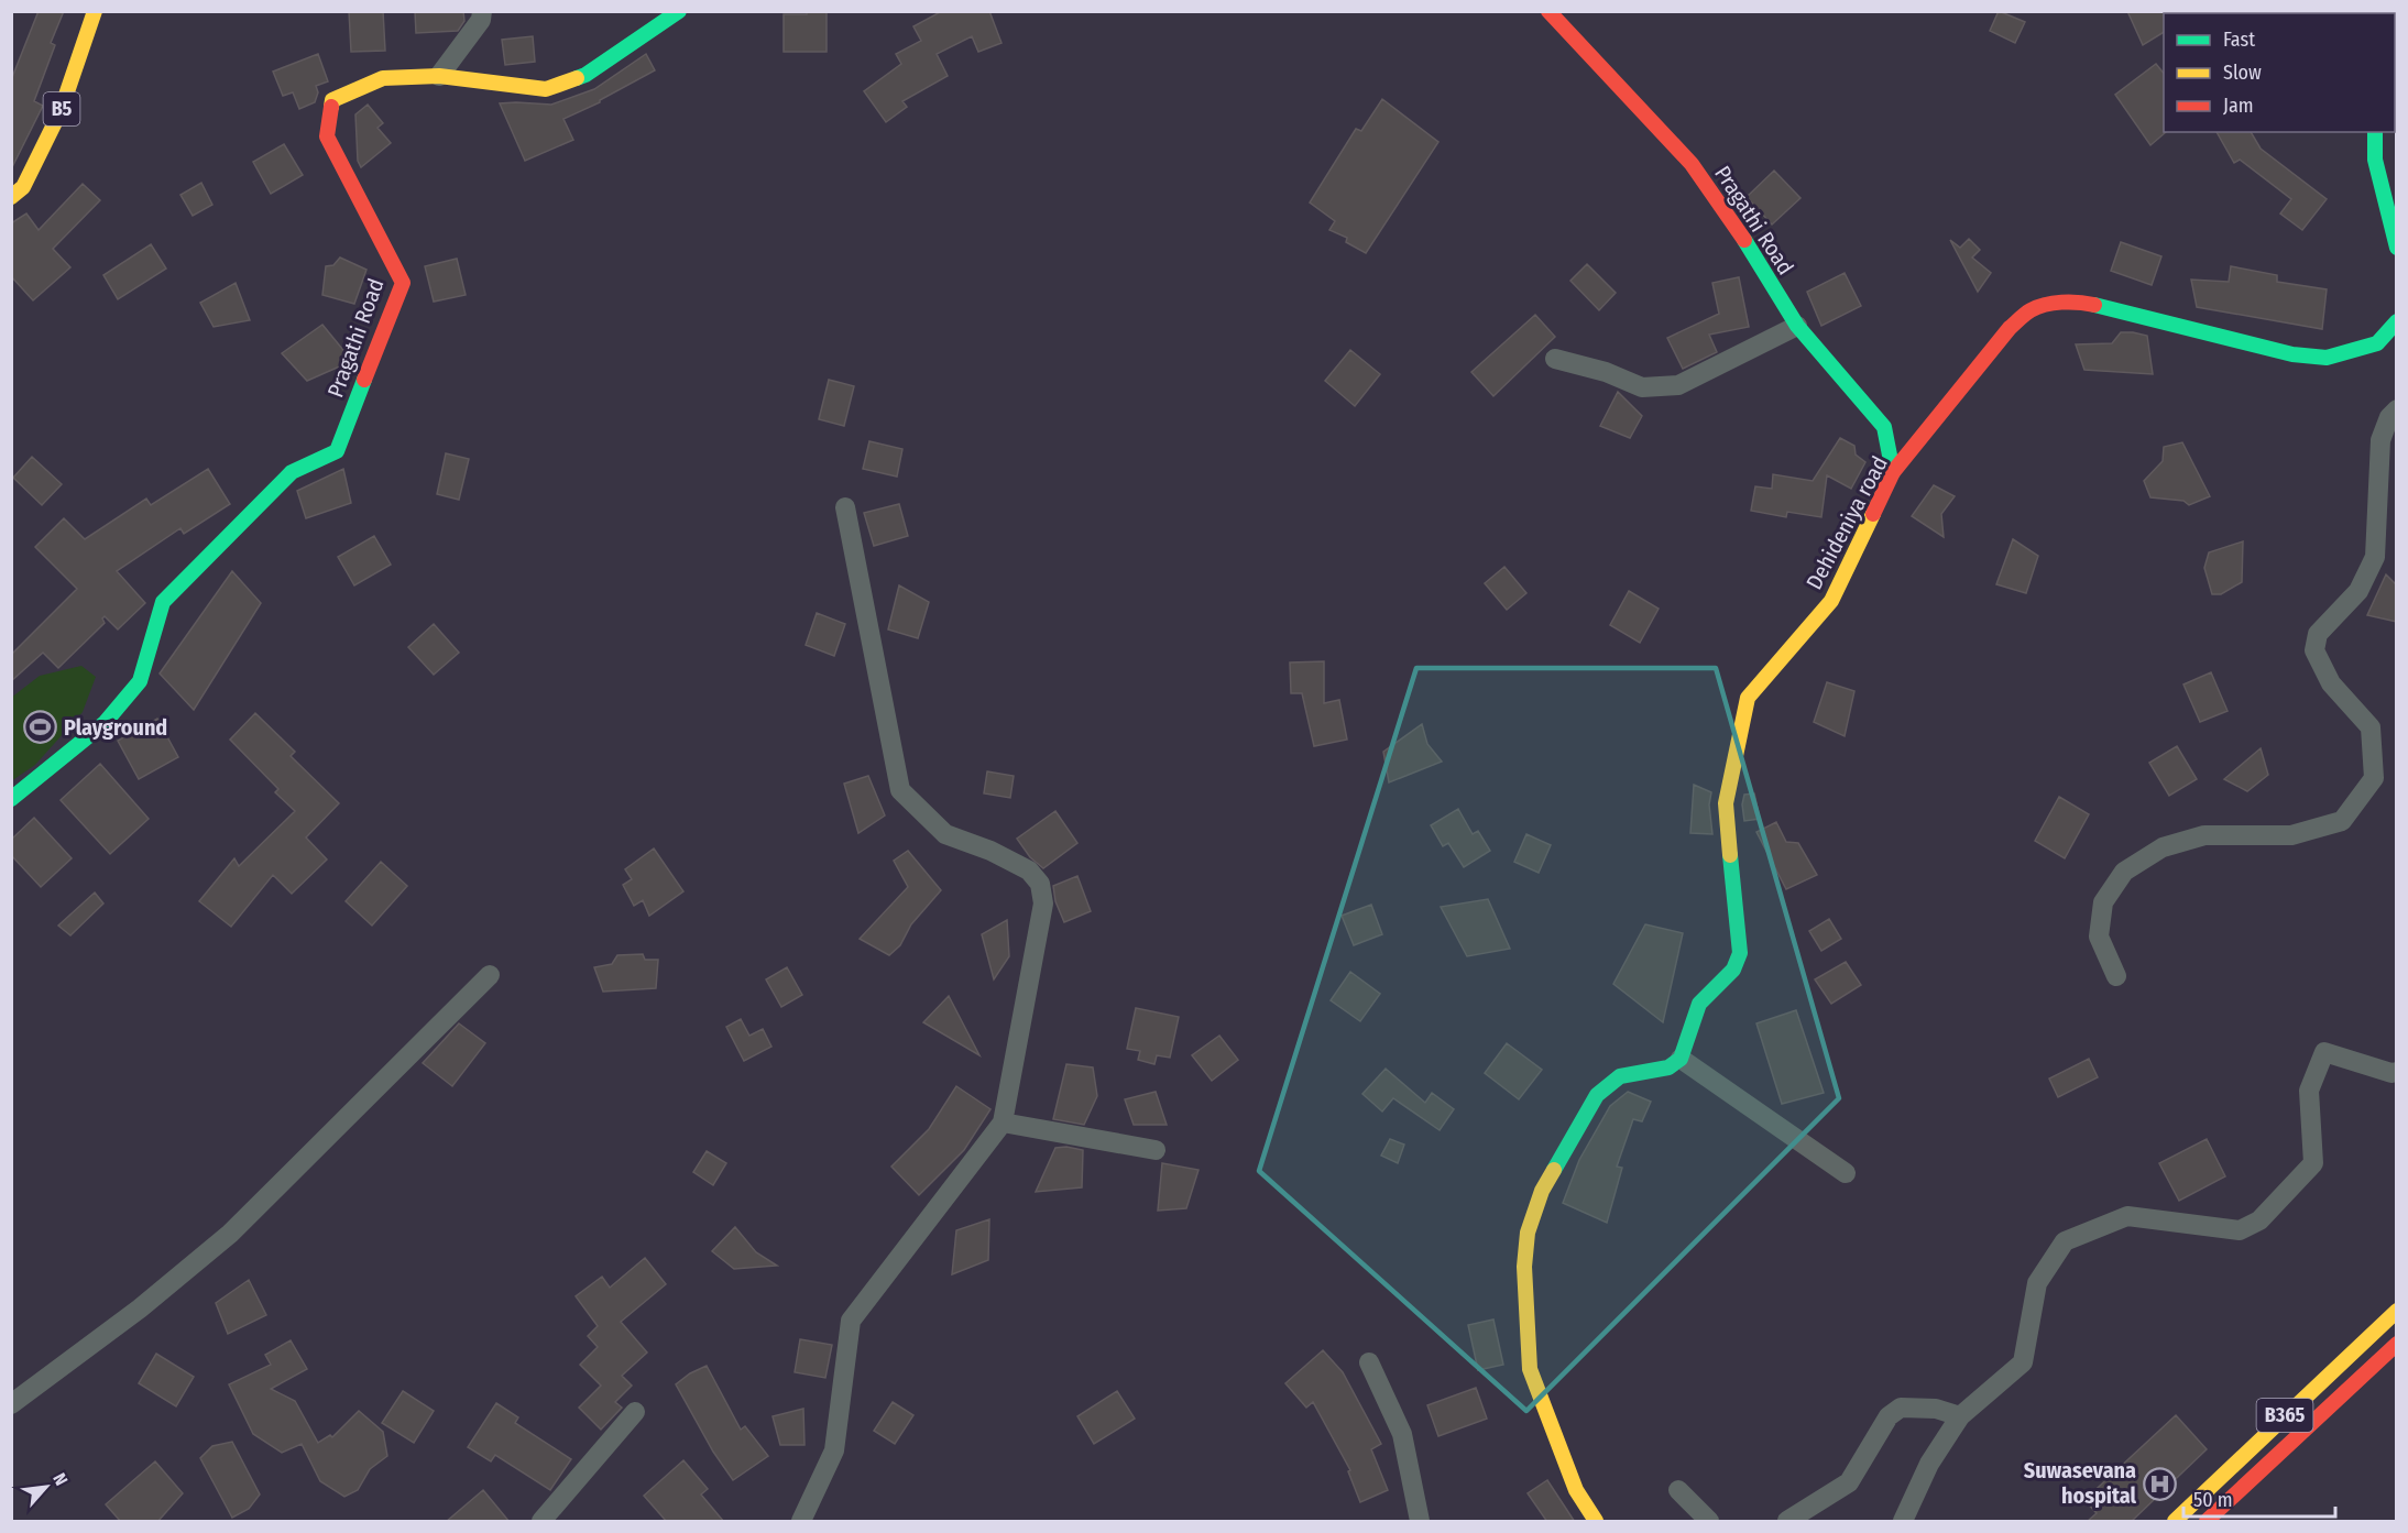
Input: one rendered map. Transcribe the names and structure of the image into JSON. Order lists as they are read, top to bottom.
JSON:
{
  "streets": {
    "street": [
      "B5",
      "Pragathi Road",
      "Dehideniya road",
      "B365"
    ]
  },
  "crossings": [
    ["Pragathi Road", "Dehideniya road"]
  ],
  "places": {
    "sports": ["Playground"],
    "hospital": ["Suwasevana hospital"]
  },
  "legend": ["Fast", "Slow", "Jam"],
  "scale_bar": "50 m",
  "north": "top right"
}
